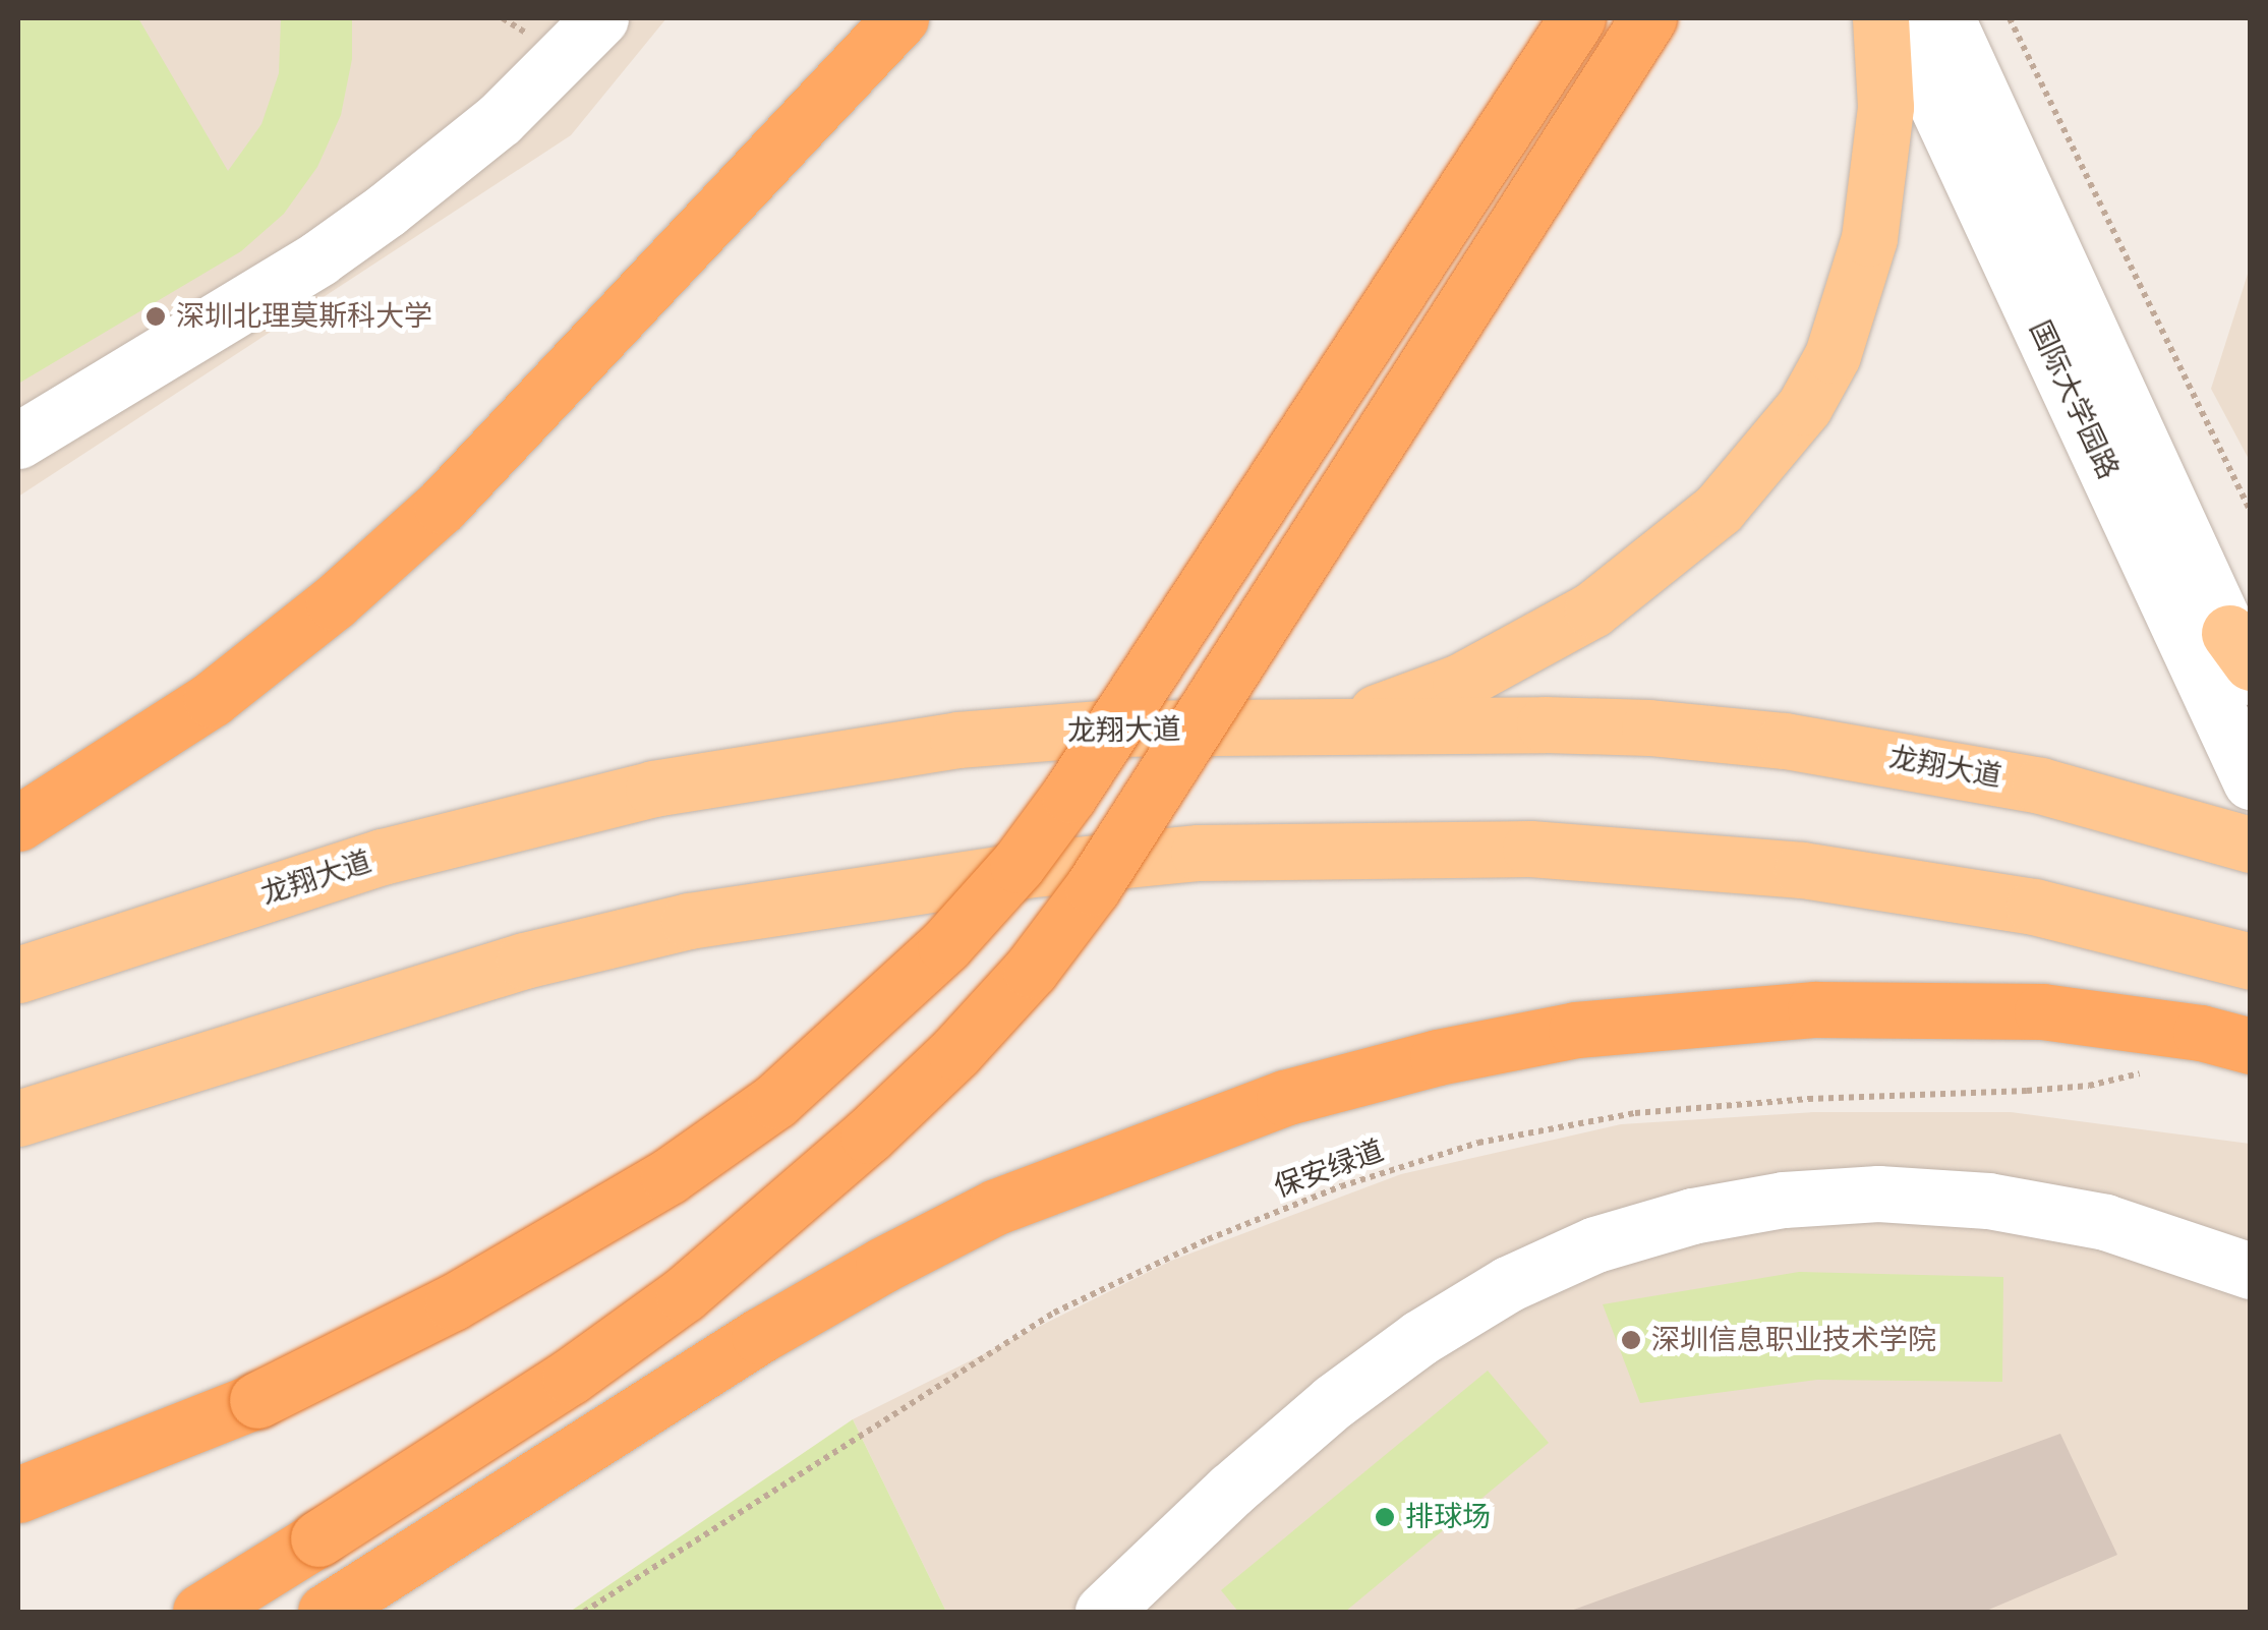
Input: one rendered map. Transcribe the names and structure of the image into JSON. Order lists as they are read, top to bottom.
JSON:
{
  "streets": {
    "main road": ["龙翔大道"],
    "street": ["国际大学园路"],
    "path": ["保安绿道"]
  },
  "places": ["深圳北理莫斯科大学", "深圳信息职业技术学院", "排球场"]
}
